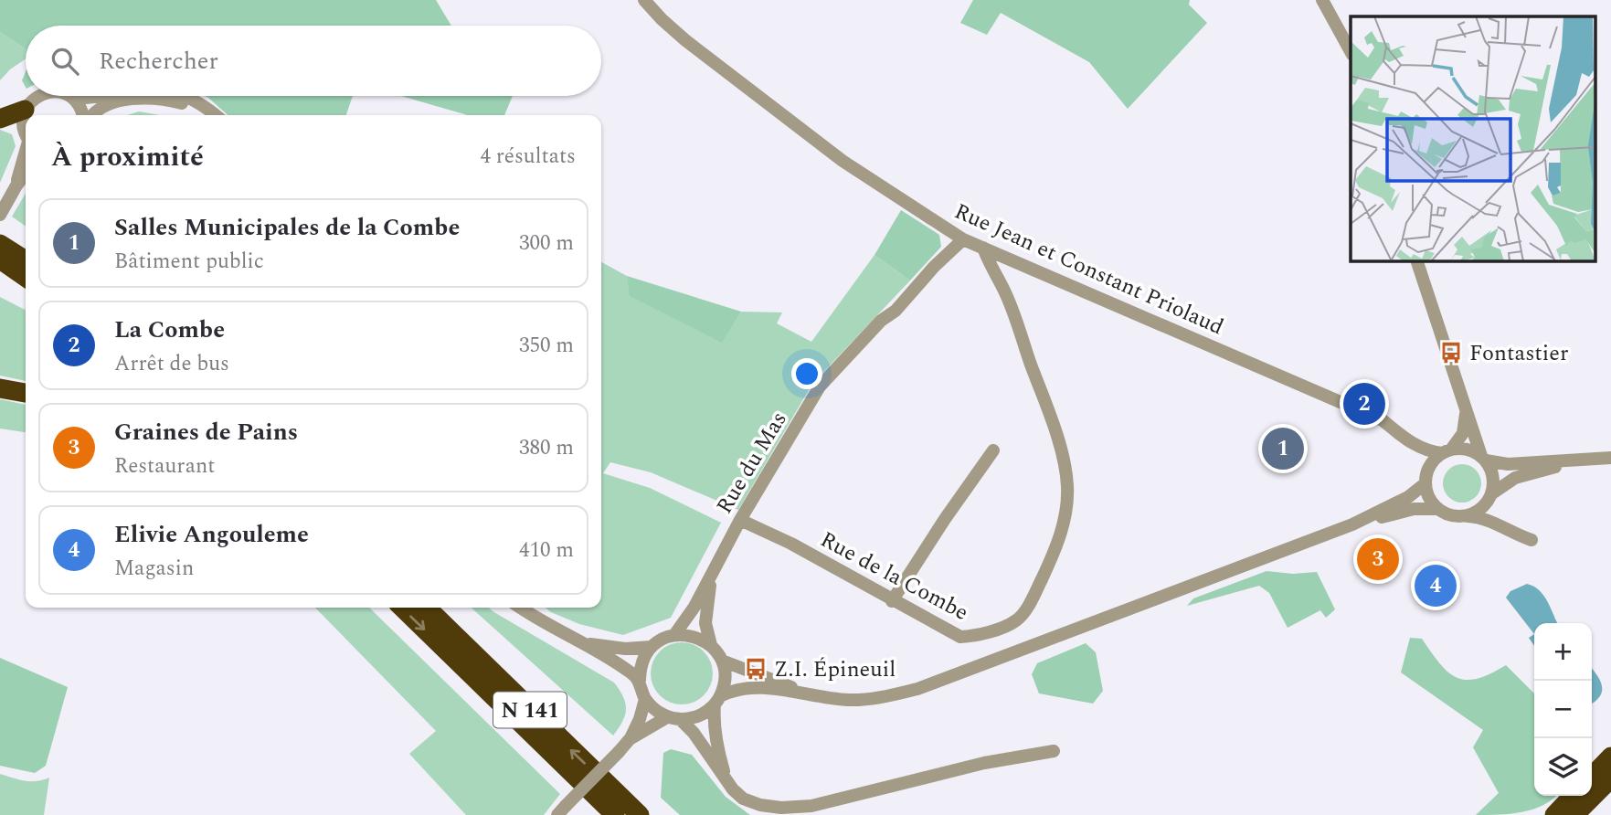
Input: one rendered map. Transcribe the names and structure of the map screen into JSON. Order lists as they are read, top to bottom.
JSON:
{
  "streets": {
    "highway": ["N 141"],
    "street": ["Rue Jean et Constant Priolaud", "Rue du Mas", "Rue de la Combe"]
  },
  "crossings": [
    ["Rue Jean et Constant Priolaud", "Rue du Mas"],
    ["Rue Jean et Constant Priolaud", "Rue de la Combe"],
    ["Rue du Mas", "Rue de la Combe"]
  ],
  "places": {
    "bus stop": ["Fontastier", "Z.I. Épineuil"]
  },
  "page": {
    "search": "Rechercher",
    "heading": ["À proximité", "4 résultats"],
    "list": [
      {
        "mark": "1",
        "name": "Salles Municipales de la Combe",
        "note": "Bâtiment public",
        "value": "300 m"
      },
      {
        "mark": "2",
        "name": "La Combe",
        "note": "Arrêt de bus",
        "value": "350 m"
      },
      {
        "mark": "3",
        "name": "Graines de Pains",
        "note": "Restaurant",
        "value": "380 m"
      },
      {
        "mark": "4",
        "name": "Elivie Angouleme",
        "note": "Magasin",
        "value": "410 m"
      }
    ],
    "pins": [
      "2",
      "1",
      "3",
      "4"
    ],
    "map_buttons": ["+", "−"]
  }
}
